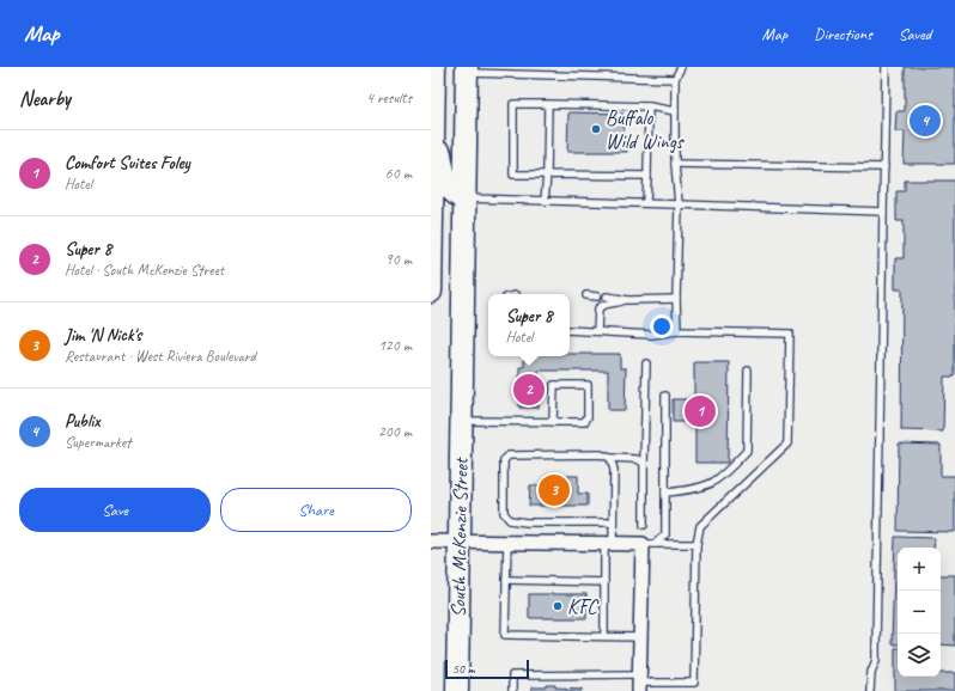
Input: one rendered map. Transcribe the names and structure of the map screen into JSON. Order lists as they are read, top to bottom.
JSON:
{
  "streets": {
    "main road": ["South McKenzie Street"]
  },
  "places": ["Buffalo Wild Wings", "KFC"],
  "scale_bar": "50 m",
  "page": {
    "header": "Map",
    "nav": ["Map", "Directions", "Saved"],
    "heading": ["Nearby", "4 results"],
    "pins": [
      "4",
      "2",
      "1",
      "3"
    ],
    "list": [
      {
        "mark": "1",
        "name": "Comfort Suites Foley",
        "note": "Hotel",
        "value": "60 m"
      },
      {
        "mark": "2",
        "name": "Super 8",
        "note": "Hotel · South McKenzie Street",
        "value": "90 m"
      },
      {
        "mark": "3",
        "name": "Jim 'N Nick's",
        "note": "Restaurant · West Riviera Boulevard",
        "value": "120 m"
      },
      {
        "mark": "4",
        "name": "Publix",
        "note": "Supermarket",
        "value": "200 m"
      }
    ],
    "popup": ["Super 8", "Hotel"],
    "buttons": ["Save", "Share"],
    "map_buttons": ["+", "−"],
    "scale": "50 m"
  }
}
